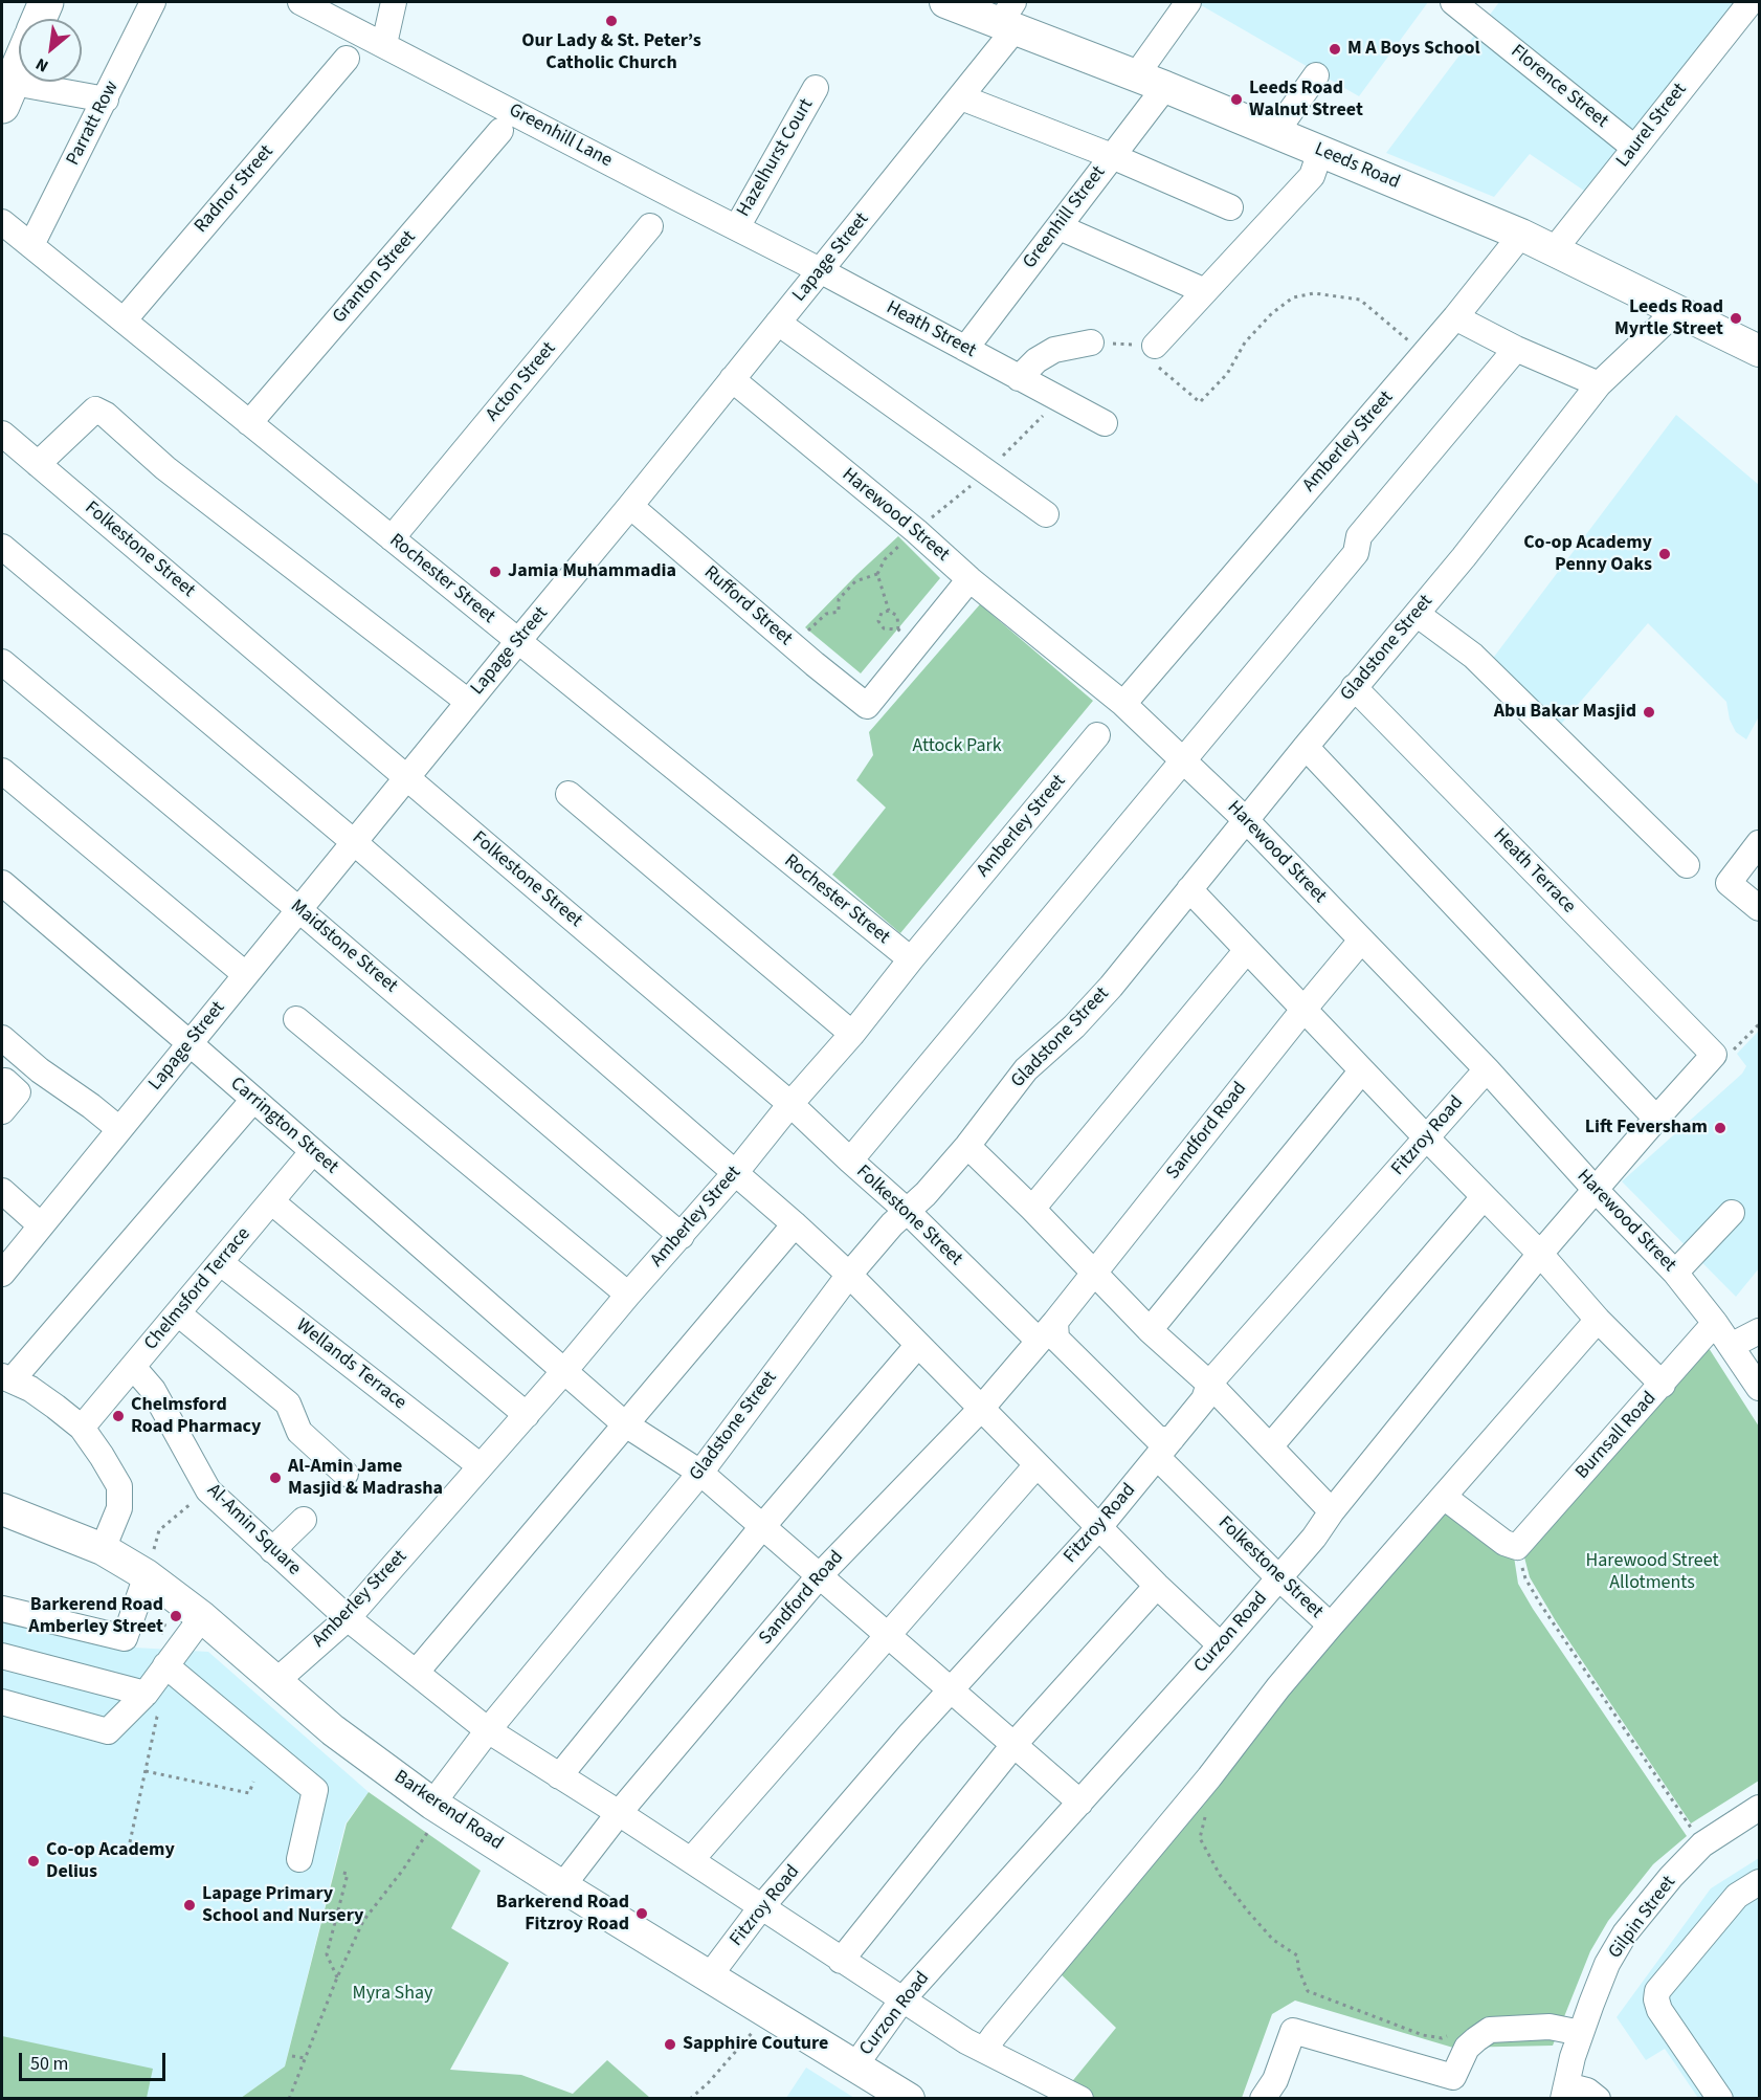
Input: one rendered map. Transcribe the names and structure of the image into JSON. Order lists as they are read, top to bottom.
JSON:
{
  "streets": {
    "main road": ["Leeds Road", "Barkerend Road"],
    "street": [
      "Florence Street",
      "Parratt Row",
      "Laurel Street",
      "Greenhill Lane",
      "Hazelhurst Court",
      "Radnor Street",
      "Greenhill Street",
      "Lapage Street",
      "Granton Street",
      "Heath Street",
      "Acton Street",
      "Amberley Street",
      "Harewood Street",
      "Folkestone Street",
      "Rochester Street",
      "Rufford Street",
      "Gladstone Street",
      "Heath Terrace",
      "Maidstone Street",
      "Carrington Street",
      "Sandford Road",
      "Fitzroy Road",
      "Chelmsford Terrace",
      "Wellands Terrace",
      "Burnsall Road",
      "Al-Amin Square",
      "Curzon Road",
      "Gilpin Street"
    ]
  },
  "crossings": [
    ["Florence Street", "Laurel Street"],
    ["Parratt Row", "Rochester Street"],
    ["Laurel Street", "Leeds Road"],
    ["Greenhill Lane", "Hazelhurst Court"],
    ["Greenhill Lane", "Lapage Street"],
    ["Greenhill Lane", "Heath Street"],
    ["Leeds Road", "Greenhill Street"],
    ["Leeds Road", "Lapage Street"],
    ["Leeds Road", "Amberley Street"],
    ["Leeds Road", "Gladstone Street"],
    ["Radnor Street", "Rochester Street"],
    ["Greenhill Street", "Heath Street"],
    ["Lapage Street", "Heath Street"],
    ["Lapage Street", "Harewood Street"],
    ["Lapage Street", "Folkestone Street"],
    ["Lapage Street", "Rochester Street"],
    ["Lapage Street", "Rufford Street"],
    ["Lapage Street", "Maidstone Street"],
    ["Lapage Street", "Carrington Street"],
    ["Granton Street", "Rochester Street"],
    ["Acton Street", "Rochester Street"],
    ["Amberley Street", "Harewood Street"],
    ["Amberley Street", "Folkestone Street"],
    ["Amberley Street", "Rochester Street"],
    ["Amberley Street", "Maidstone Street"],
    ["Amberley Street", "Carrington Street"],
    ["Amberley Street", "Wellands Terrace"],
    ["Amberley Street", "Al-Amin Square"],
    ["Amberley Street", "Barkerend Road"],
    ["Harewood Street", "Rufford Street"],
    ["Harewood Street", "Gladstone Street"],
    ["Harewood Street", "Sandford Road"],
    ["Harewood Street", "Fitzroy Road"],
    ["Harewood Street", "Burnsall Road"],
    ["Harewood Street", "Curzon Road"],
    ["Folkestone Street", "Gladstone Street"],
    ["Folkestone Street", "Sandford Road"],
    ["Folkestone Street", "Fitzroy Road"],
    ["Folkestone Street", "Curzon Road"],
    ["Gladstone Street", "Heath Terrace"],
    ["Gladstone Street", "Carrington Street"],
    ["Gladstone Street", "Al-Amin Square"],
    ["Gladstone Street", "Barkerend Road"],
    ["Heath Terrace", "Curzon Road"],
    ["Carrington Street", "Sandford Road"],
    ["Carrington Street", "Fitzroy Road"],
    ["Carrington Street", "Chelmsford Terrace"],
    ["Carrington Street", "Curzon Road"],
    ["Sandford Road", "Al-Amin Square"],
    ["Sandford Road", "Barkerend Road"],
    ["Fitzroy Road", "Al-Amin Square"],
    ["Fitzroy Road", "Barkerend Road"],
    ["Chelmsford Terrace", "Wellands Terrace"],
    ["Chelmsford Terrace", "Al-Amin Square"],
    ["Al-Amin Square", "Curzon Road"],
    ["Curzon Road", "Barkerend Road"]
  ],
  "parks": ["Attock Park", "Harewood Street Allotments", "Myra Shay"],
  "places": [
    "Our Lady & St. Peter’s Catholic Church",
    "M A Boys School",
    "Leeds Road Walnut Street",
    "Leeds Road Myrtle Street",
    "Co-op Academy Penny Oaks",
    "Jamia Muhammadia",
    "Abu Bakar Masjid",
    "Lift Feversham",
    "Chelmsford Road Pharmacy",
    "Al-Amin Jame Masjid & Madrasha",
    "Barkerend Road Amberley Street",
    "Co-op Academy Delius",
    "Lapage Primary School and Nursery",
    "Barkerend Road Fitzroy Road",
    "Sapphire Couture"
  ],
  "scale_bar": "50 m",
  "north": "bottom left"
}
